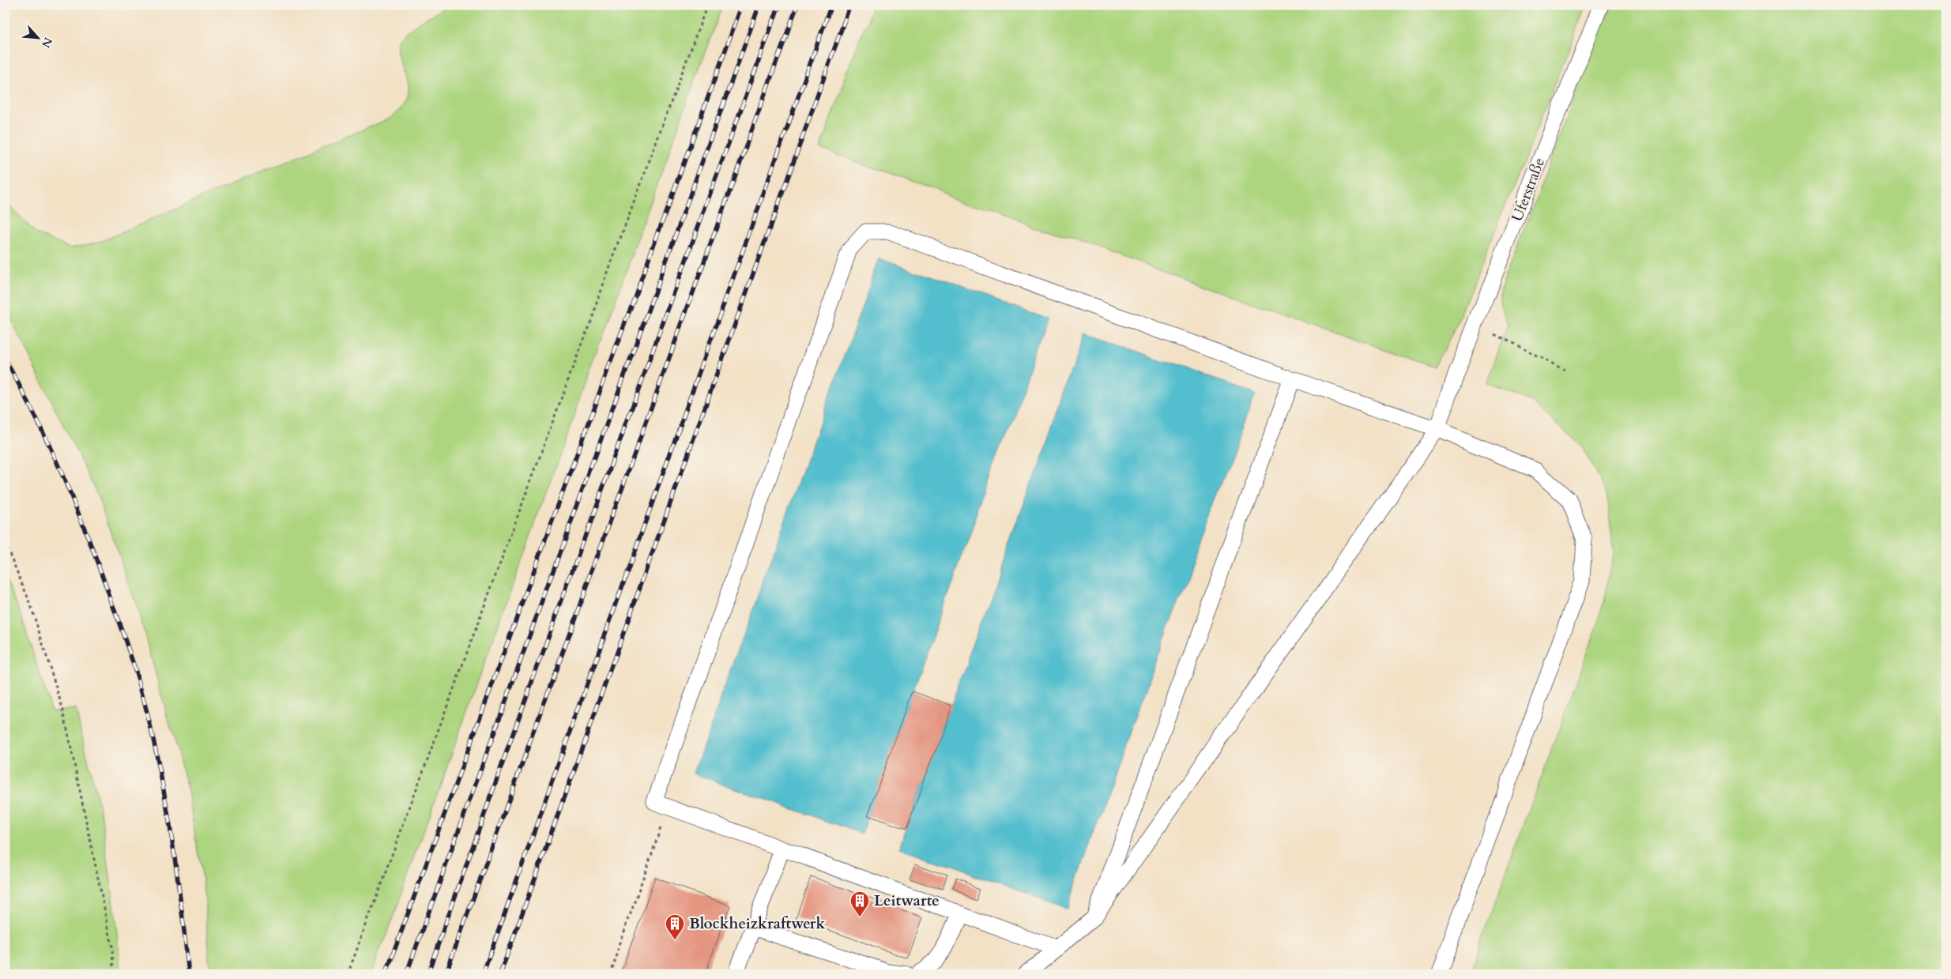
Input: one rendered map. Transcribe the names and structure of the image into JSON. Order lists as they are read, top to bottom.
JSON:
{
  "streets": {
    "lane": ["Uferstraße"]
  },
  "places": {
    "building": ["Leitwarte", "Blockheizkraftwerk"]
  },
  "north": "bottom right"
}
